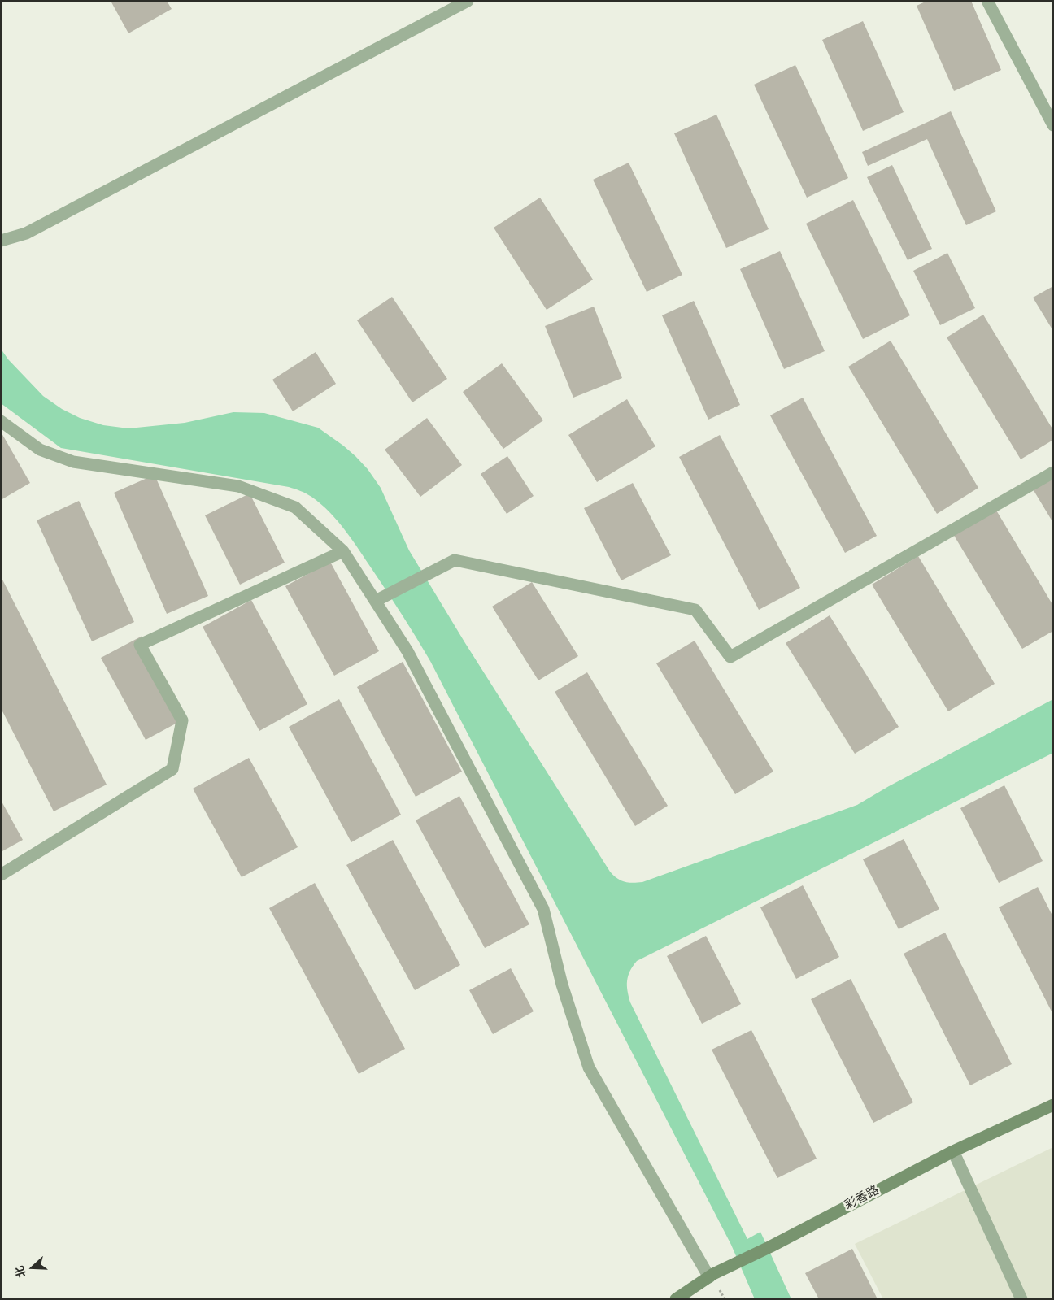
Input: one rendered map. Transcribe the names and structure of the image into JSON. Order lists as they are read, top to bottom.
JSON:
{
  "streets": {
    "street": ["彩香路"]
  },
  "north": "left"
}
